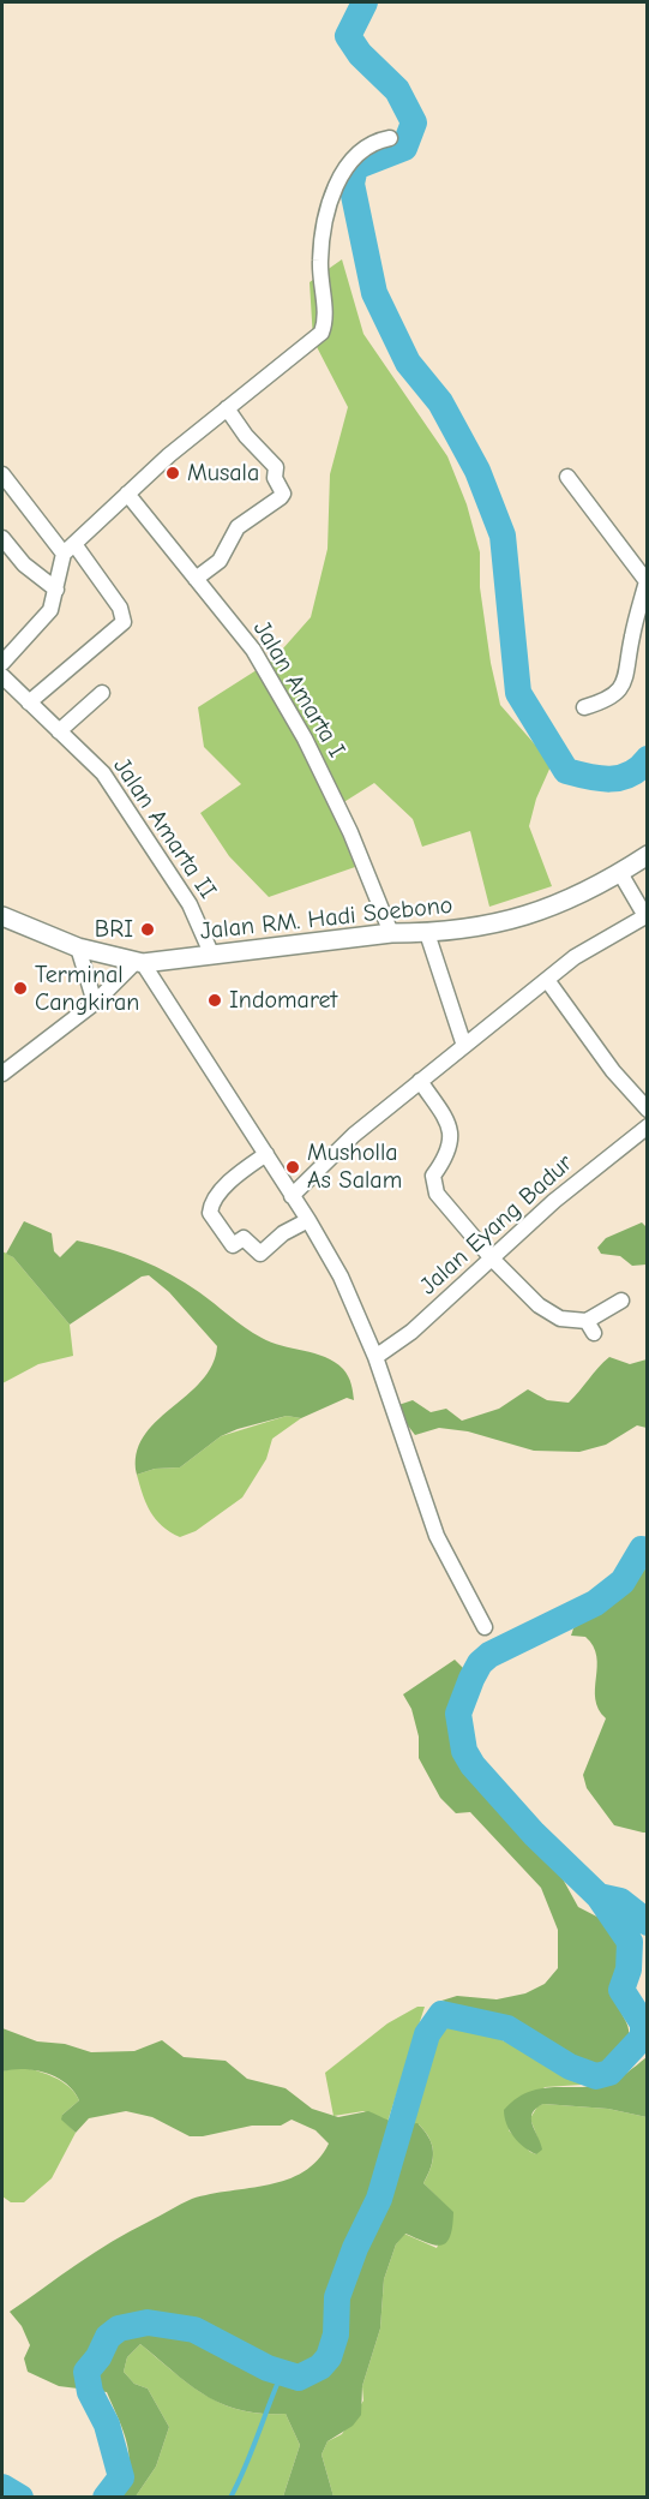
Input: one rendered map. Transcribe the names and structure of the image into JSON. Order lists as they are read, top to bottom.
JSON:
{
  "streets": {
    "main road": ["Jalan RM. Hadi Soebono"],
    "street": ["Jalan Amarta I", "Jalan Amarta II", "Jalan Eyang Badur"]
  },
  "crossings": [
    ["Jalan Amarta I", "Jalan RM. Hadi Soebono"],
    ["Jalan Amarta II", "Jalan RM. Hadi Soebono"]
  ],
  "places": [
    "Musala",
    "BRI",
    "Terminal Cangkiran",
    "Indomaret",
    "Musholla As Salam"
  ]
}
